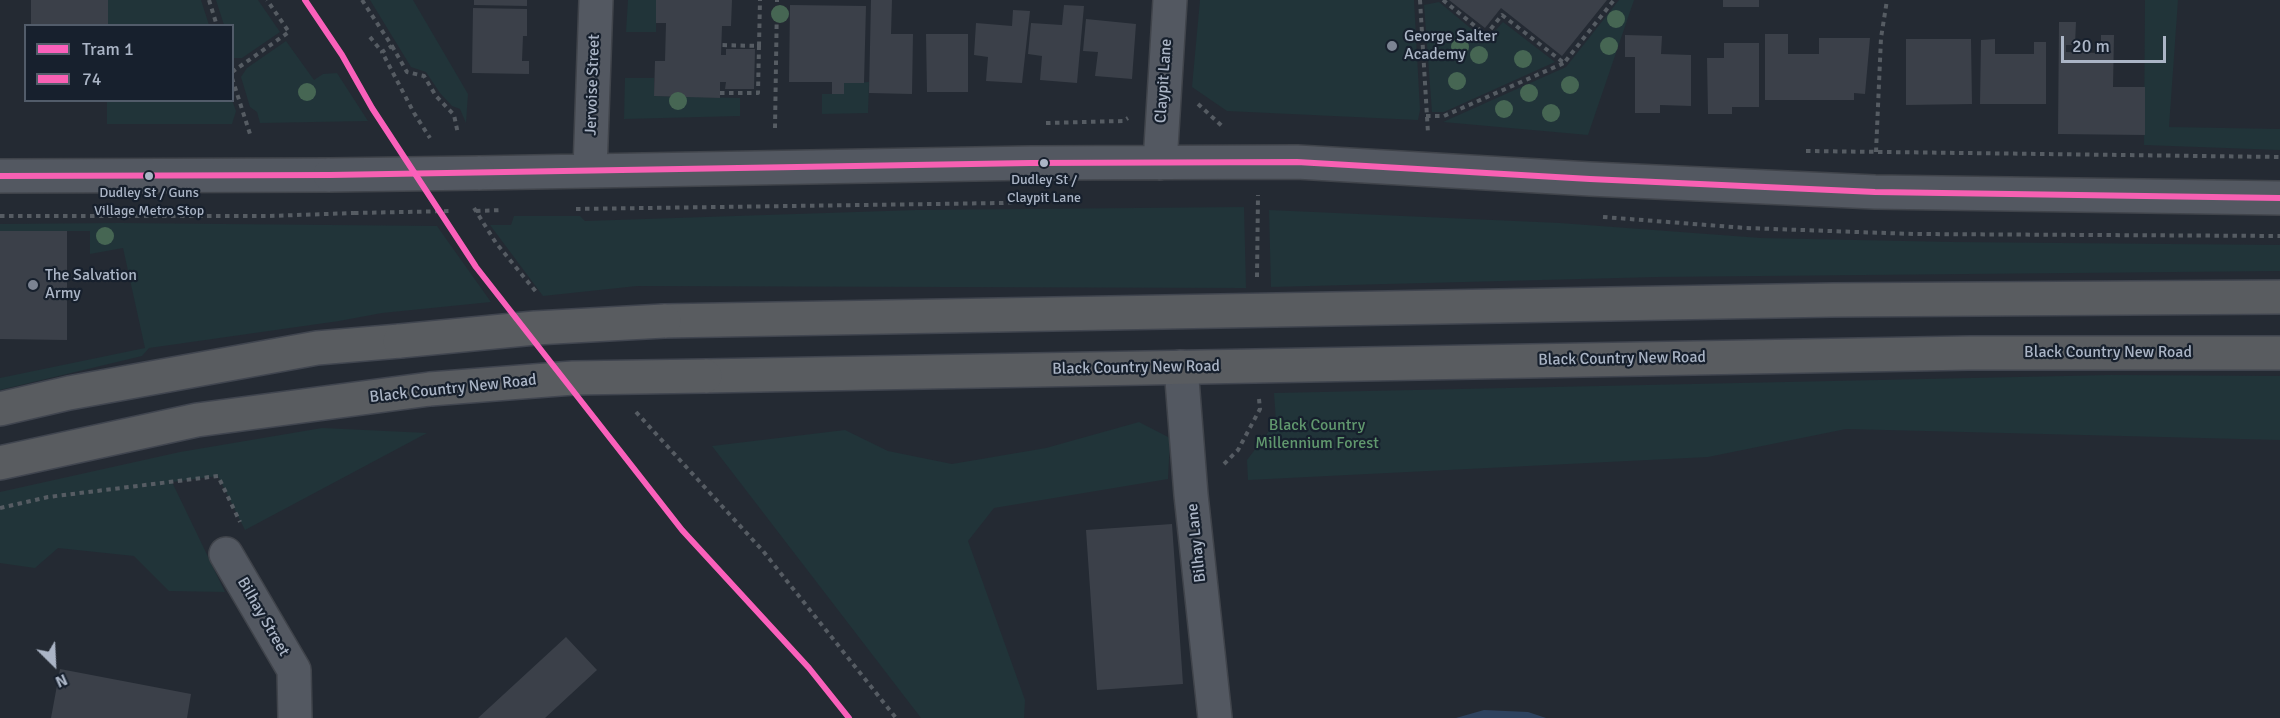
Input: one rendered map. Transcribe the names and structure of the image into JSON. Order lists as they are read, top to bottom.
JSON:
{
  "streets": {
    "highway": ["Black Country New Road"],
    "street": [
      "Claypit Lane",
      "Jervoise Street",
      "Bilhay Lane",
      "Bilhay Street"
    ]
  },
  "crossings": [
    ["Black Country New Road", "Bilhay Lane"]
  ],
  "parks": ["Black Country Millennium Forest"],
  "places": [
    "George Salter Academy",
    "Dudley St / Claypit Lane",
    "Dudley St / Guns Village Metro Stop",
    "The Salvation Army"
  ],
  "lines": ["tram line 1", "transit line 74"],
  "legend": ["Tram 1", "74"],
  "scale_bar": "20 m",
  "north": "bottom right"
}
